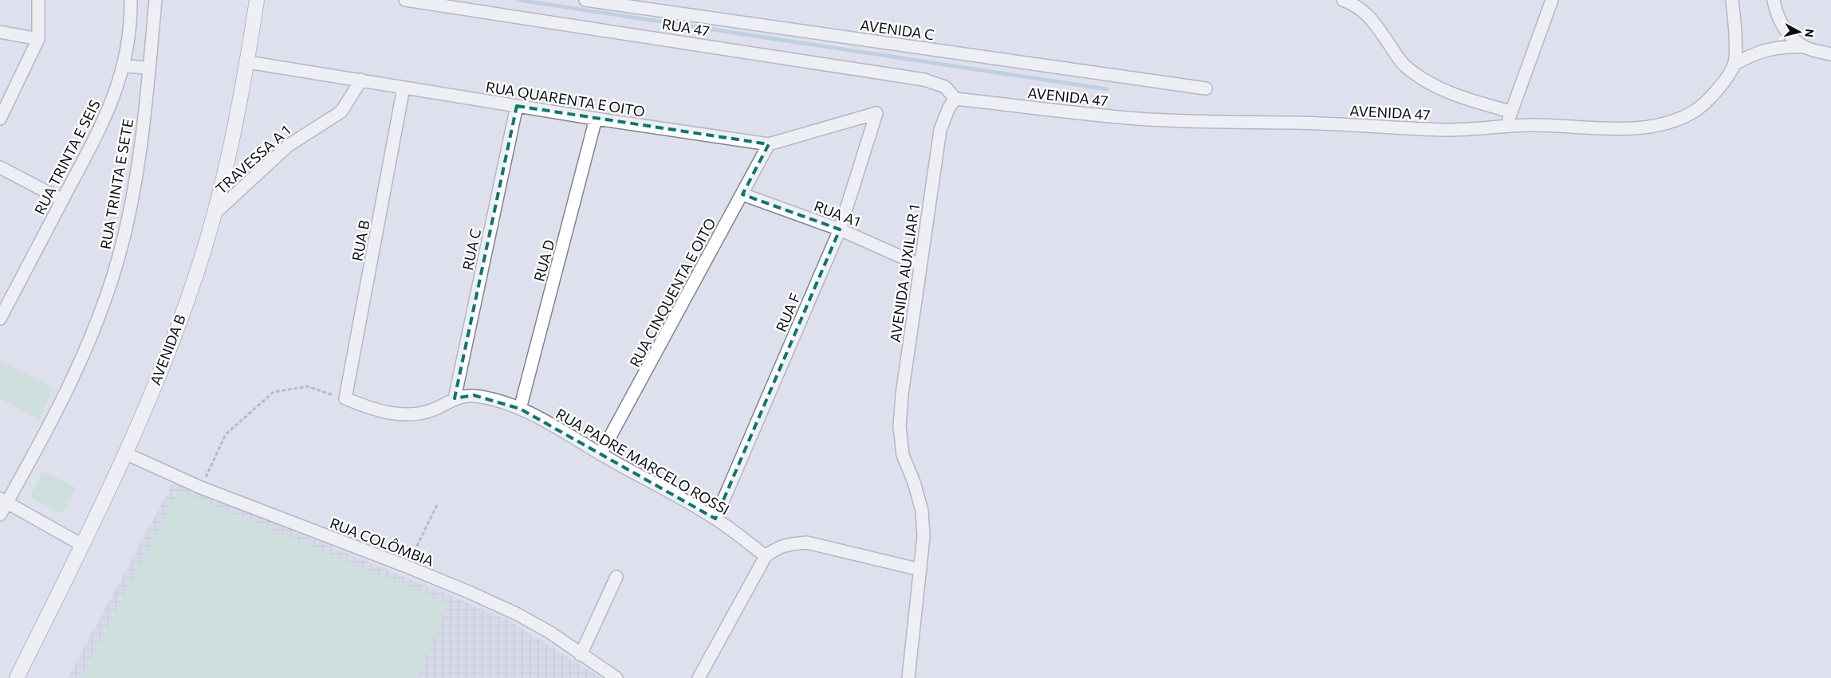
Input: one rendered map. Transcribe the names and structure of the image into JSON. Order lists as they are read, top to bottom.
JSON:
{
  "streets": {
    "street": [
      "RUA 47",
      "AVENIDA C",
      "AVENIDA 47",
      "RUA QUARENTA E OITO",
      "RUA TRINTA E SEIS",
      "TRAVESSA A 1",
      "RUA TRINTA E SETE",
      "RUA A1",
      "RUA B",
      "RUA C",
      "RUA D",
      "AVENIDA AUXILIAR 1",
      "RUA CINQUENTA E OITO",
      "RUA F",
      "AVENIDA B",
      "RUA PADRE MARCELO ROSSI",
      "RUA COLÔMBIA"
    ]
  },
  "crossings": [
    ["RUA 47", "AVENIDA 47"],
    ["RUA 47", "AVENIDA AUXILIAR 1"],
    ["AVENIDA 47", "AVENIDA AUXILIAR 1"],
    ["RUA QUARENTA E OITO", "TRAVESSA A 1"],
    ["RUA QUARENTA E OITO", "RUA B"],
    ["RUA QUARENTA E OITO", "RUA C"],
    ["RUA QUARENTA E OITO", "RUA D"],
    ["RUA QUARENTA E OITO", "RUA CINQUENTA E OITO"],
    ["RUA QUARENTA E OITO", "RUA F"],
    ["RUA QUARENTA E OITO", "AVENIDA B"],
    ["TRAVESSA A 1", "AVENIDA B"],
    ["RUA A1", "AVENIDA AUXILIAR 1"],
    ["RUA A1", "RUA CINQUENTA E OITO"],
    ["RUA A1", "RUA F"],
    ["RUA B", "RUA PADRE MARCELO ROSSI"],
    ["RUA C", "RUA PADRE MARCELO ROSSI"],
    ["RUA D", "RUA PADRE MARCELO ROSSI"],
    ["RUA CINQUENTA E OITO", "RUA PADRE MARCELO ROSSI"],
    ["RUA F", "RUA PADRE MARCELO ROSSI"],
    ["AVENIDA B", "RUA COLÔMBIA"]
  ],
  "north": "right"
}
